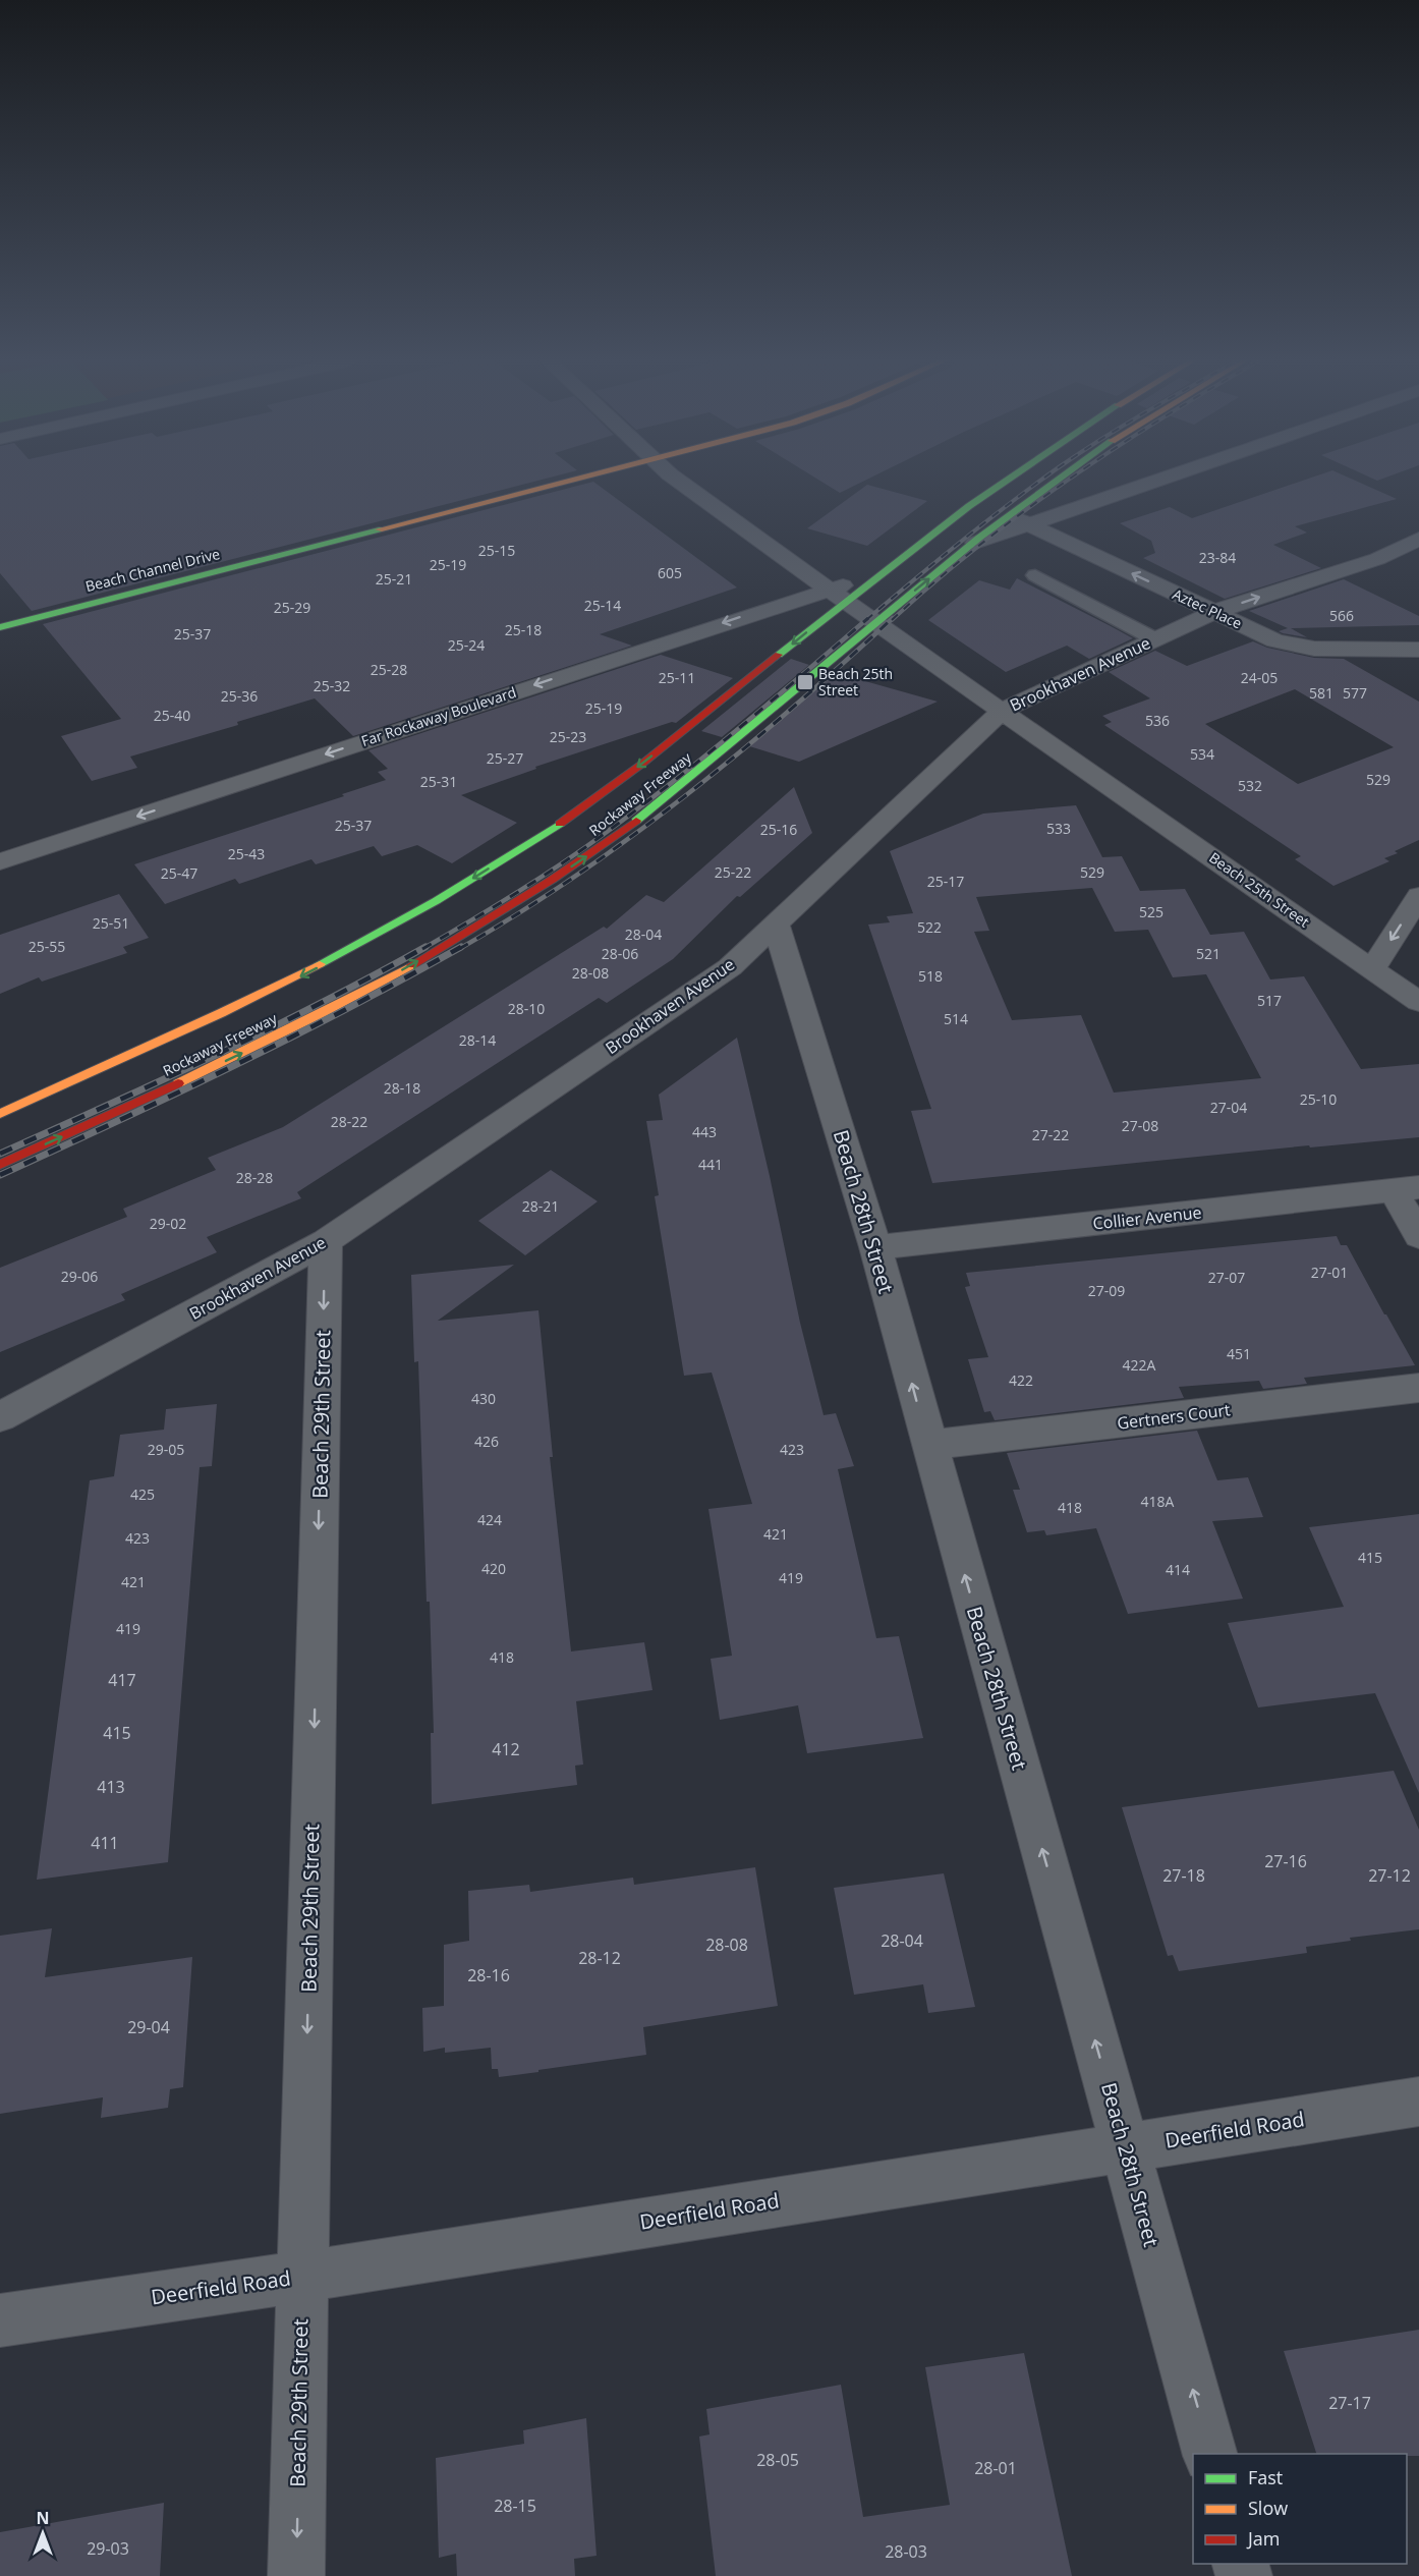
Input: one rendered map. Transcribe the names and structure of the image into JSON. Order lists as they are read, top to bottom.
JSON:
{
  "streets": {
    "street": [
      "Beach Channel Drive",
      "Aztec Place",
      "Brookhaven Avenue",
      "Far Rockaway Boulevard",
      "Rockaway Freeway",
      "Beach 25th Street",
      "Beach 28th Street",
      "Collier Avenue",
      "Beach 29th Street",
      "Gertners Court",
      "Deerfield Road"
    ]
  },
  "crossings": [
    ["Aztec Place", "Brookhaven Avenue"],
    ["Aztec Place", "Rockaway Freeway"],
    ["Brookhaven Avenue", "Beach 25th Street"],
    ["Brookhaven Avenue", "Beach 28th Street"],
    ["Brookhaven Avenue", "Beach 29th Street"],
    ["Far Rockaway Boulevard", "Rockaway Freeway"],
    ["Far Rockaway Boulevard", "Beach 25th Street"],
    ["Rockaway Freeway", "Beach 25th Street"],
    ["Beach 28th Street", "Collier Avenue"],
    ["Beach 28th Street", "Gertners Court"],
    ["Beach 28th Street", "Deerfield Road"],
    ["Beach 29th Street", "Deerfield Road"]
  ],
  "one_way": [
    "Aztec Place",
    "Far Rockaway Boulevard",
    "Beach 28th Street",
    "Beach 29th Street"
  ],
  "places": {
    "transit": ["Beach 25th Street"]
  },
  "house_numbers": [
    "25-15",
    "23-84",
    "25-19",
    "605",
    "25-21",
    "25-14",
    "25-29",
    "566",
    "25-18",
    "25-37",
    "25-24",
    "25-28",
    "25-11",
    "24-05",
    "25-32",
    "581",
    "577",
    "25-36",
    "25-19",
    "25-40",
    "536",
    "25-23",
    "534",
    "25-27",
    "529",
    "25-31",
    "532",
    "25-37",
    "533",
    "25-16",
    "25-43",
    "25-22",
    "529",
    "25-47",
    "25-17",
    "525",
    "25-51",
    "522",
    "28-04",
    "25-55",
    "28-06",
    "521",
    "28-08",
    "518",
    "517",
    "28-10",
    "514",
    "28-14",
    "28-18",
    "25-10",
    "27-04",
    "28-22",
    "27-08",
    "443",
    "27-22",
    "441",
    "28-28",
    "28-21",
    "29-02",
    "27-01",
    "29-06",
    "27-07",
    "27-09",
    "451",
    "422A",
    "422",
    "430",
    "426",
    "29-05",
    "423",
    "425",
    "418A",
    "418",
    "424",
    "421",
    "423",
    "415",
    "420",
    "414",
    "419",
    "421",
    "419",
    "418",
    "417",
    "415",
    "412",
    "413",
    "411",
    "27-16",
    "27-18",
    "27-12",
    "28-04",
    "28-08",
    "28-12",
    "28-16",
    "29-04",
    "27-17",
    "28-05",
    "28-01",
    "28-15",
    "29-03",
    "28-03"
  ],
  "legend": ["Fast", "Slow", "Jam"],
  "north": "top"
}
